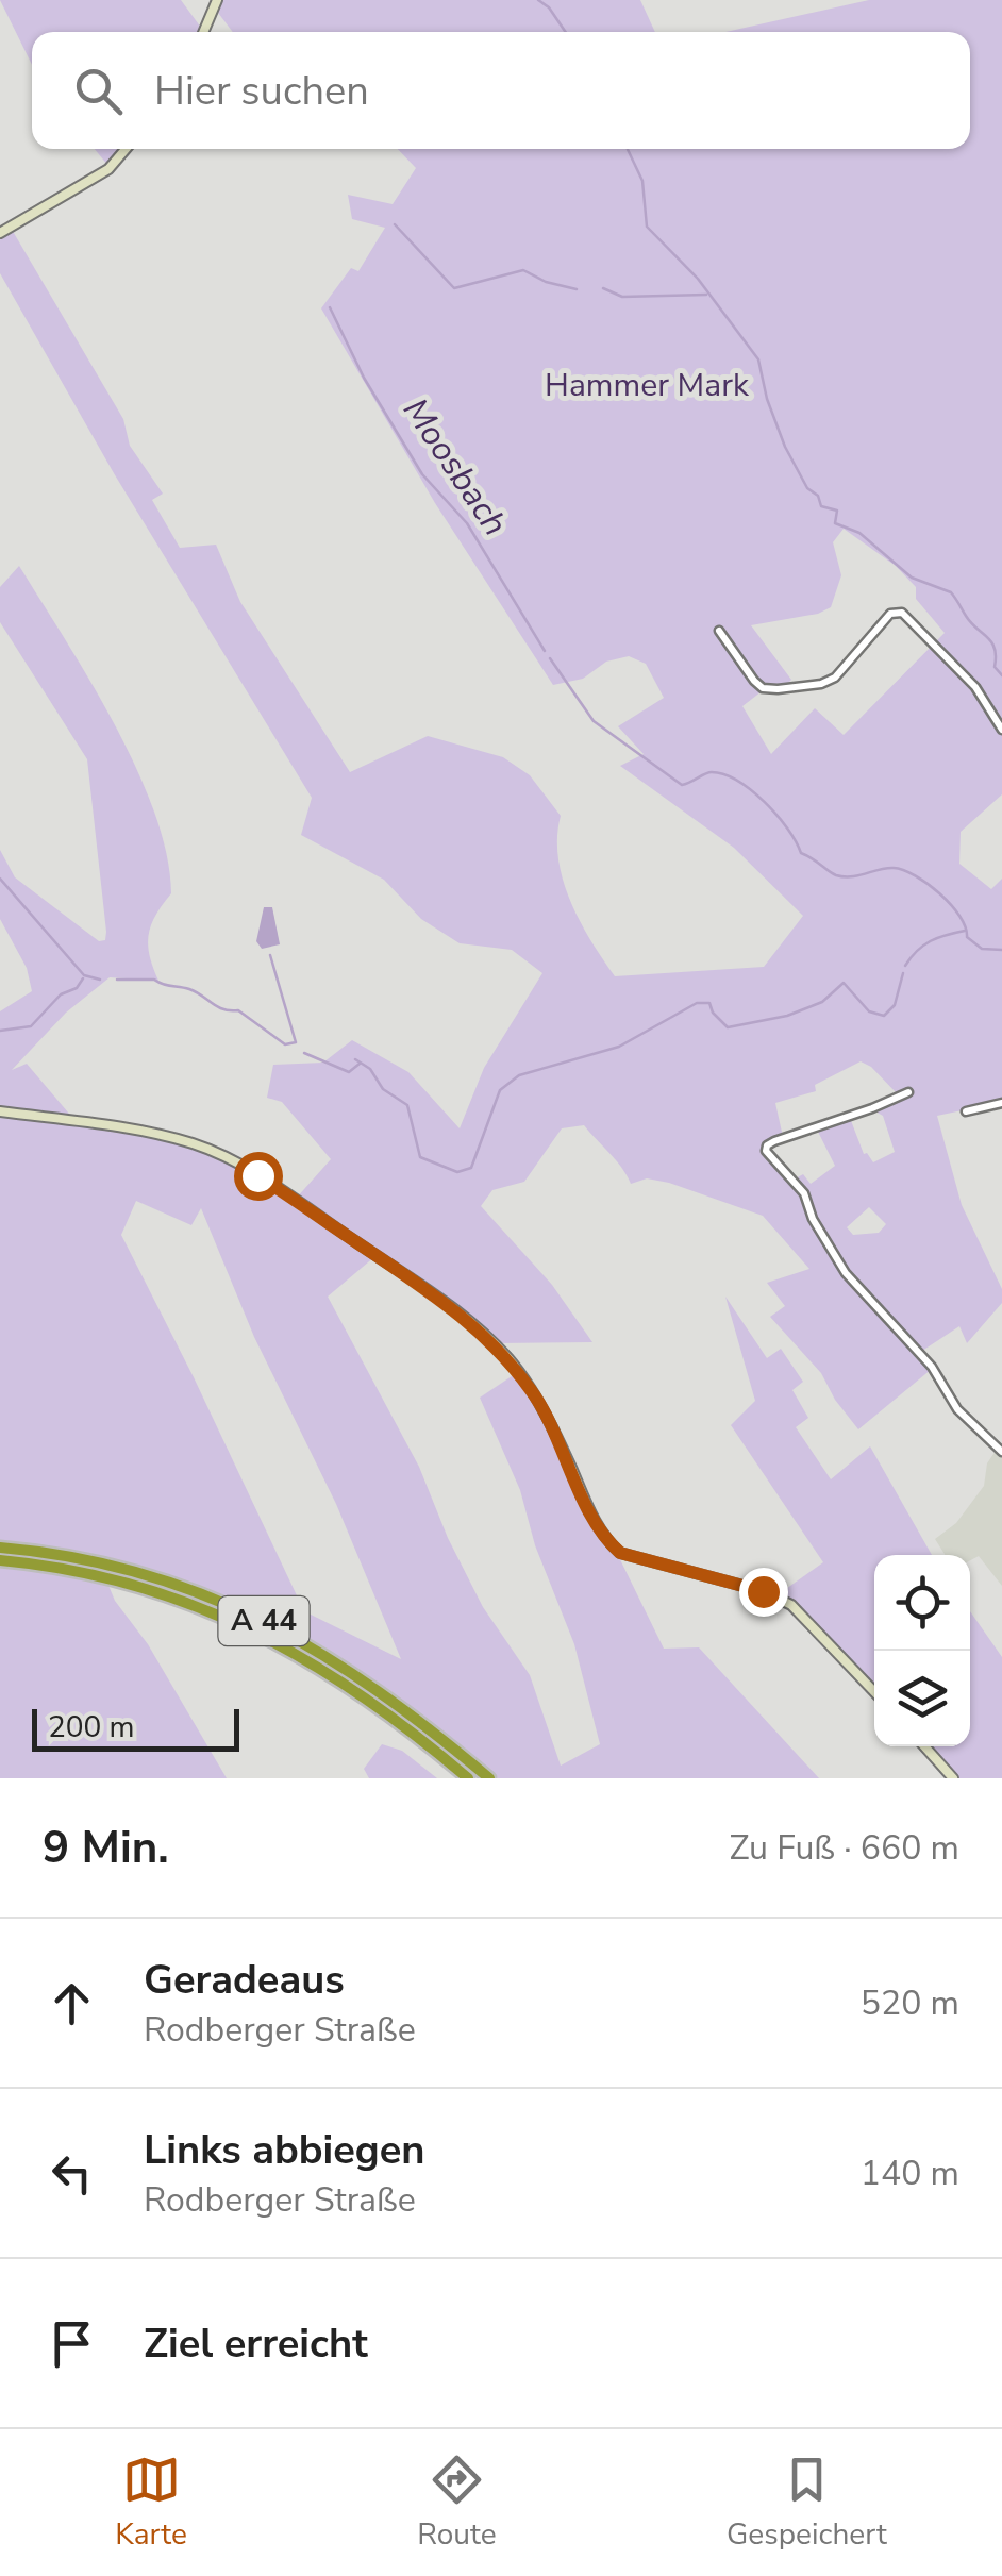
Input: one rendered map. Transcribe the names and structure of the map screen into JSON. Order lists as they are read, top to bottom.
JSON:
{
  "streets": {
    "highway": ["A 44"]
  },
  "water": ["Moosbach"],
  "parks": ["Hammer Mark"],
  "scale_bar": "200 m",
  "page": {
    "search": "Hier suchen",
    "scale": "200 m",
    "heading": ["9 Min.", "Zu Fuß · 660 m"],
    "list": [
      ["Geradeaus", "Rodberger Straße", "520 m"],
      ["Links abbiegen", "Rodberger Straße", "140 m"],
      "Ziel erreicht"
    ],
    "nav": ["Karte", "Route", "Gespeichert"]
  }
}
